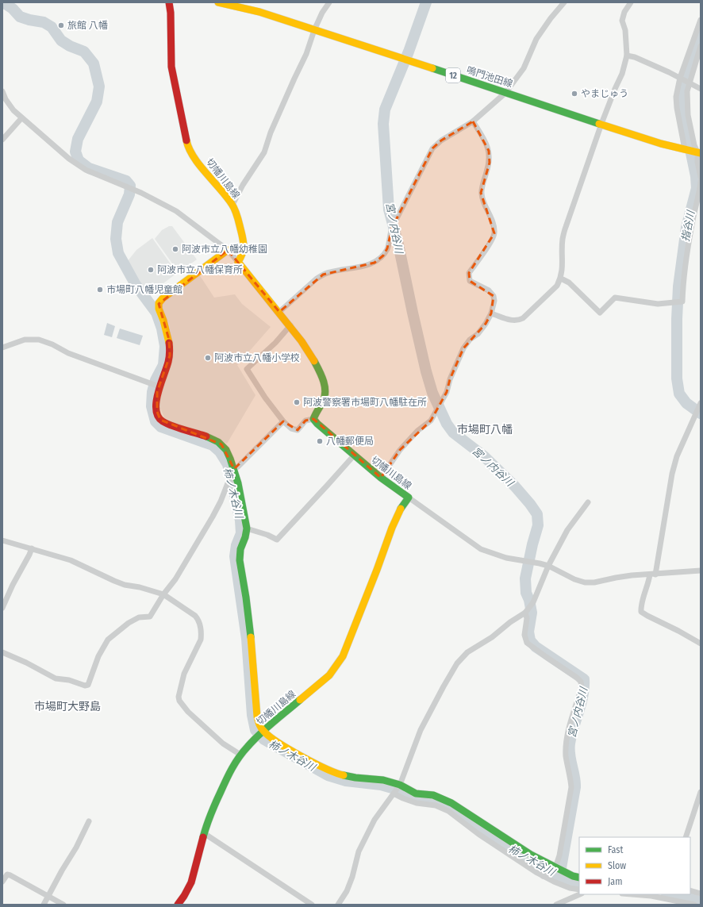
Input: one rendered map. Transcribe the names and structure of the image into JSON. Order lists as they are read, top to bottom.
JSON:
{
  "streets": {
    "main road": ["12", "鳴門池田線", "切幡川島線"]
  },
  "districts": ["市場町八幡", "市場町大野島"],
  "water": ["指谷川", "宮ノ内谷川", "柿ノ木谷川"],
  "places": [
    "旅館 八幡",
    "やまじゅう",
    "阿波市立八幡幼稚園",
    "阿波市立八幡保育所",
    "市場町八幡児童館",
    "阿波市立八幡小学校",
    "阿波警察署市場町八幡駐在所",
    "八幡郵便局"
  ],
  "legend": ["Fast", "Slow", "Jam"]
}
